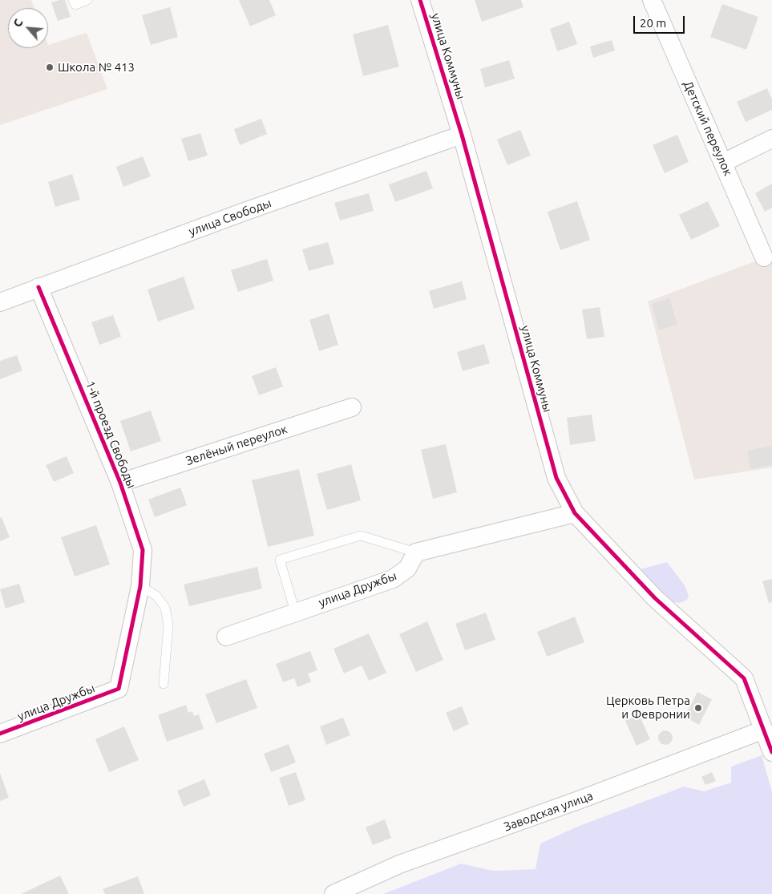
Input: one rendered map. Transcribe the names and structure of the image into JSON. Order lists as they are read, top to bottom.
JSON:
{
  "streets": {
    "street": [
      "улица Коммуны",
      "Детский переулок",
      "улица Свободы",
      "1-й проезд Свободы",
      "Зелёный переулок",
      "улица Дружбы",
      "Заводская улица"
    ]
  },
  "crossings": [
    ["улица Коммуны", "улица Свободы"],
    ["улица Коммуны", "Заводская улица"],
    ["улица Свободы", "1-й проезд Свободы"],
    ["1-й проезд Свободы", "Зелёный переулок"],
    ["1-й проезд Свободы", "улица Дружбы"]
  ],
  "places": ["Школа № 413", "Церковь Петра и Февронии"],
  "scale_bar": "20 m",
  "north": "top left"
}
